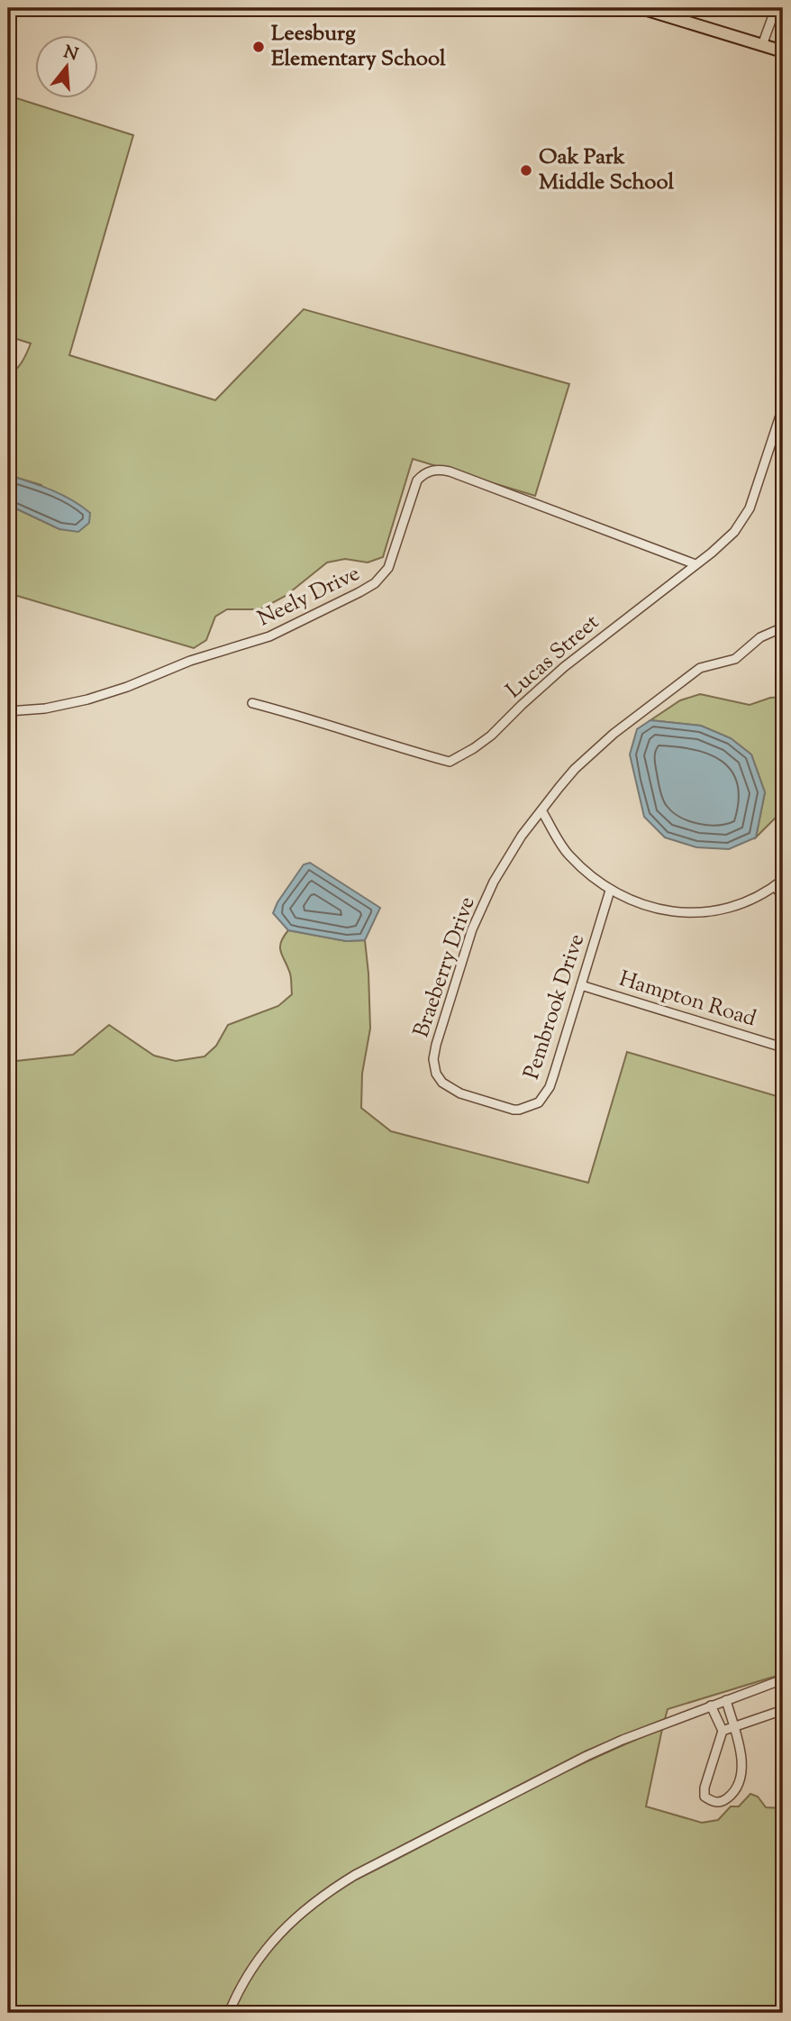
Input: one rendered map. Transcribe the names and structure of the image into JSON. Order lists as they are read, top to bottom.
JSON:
{
  "streets": {
    "street": [
      "Neely Drive",
      "Lucas Street",
      "Braeberry Drive",
      "Hampton Road",
      "Pembrook Drive"
    ]
  },
  "crossings": [
    ["Neely Drive", "Lucas Street"],
    ["Braeberry Drive", "Pembrook Drive"],
    ["Hampton Road", "Pembrook Drive"]
  ],
  "places": ["Leesburg Elementary School", "Oak Park Middle School"],
  "north": "top"
}
